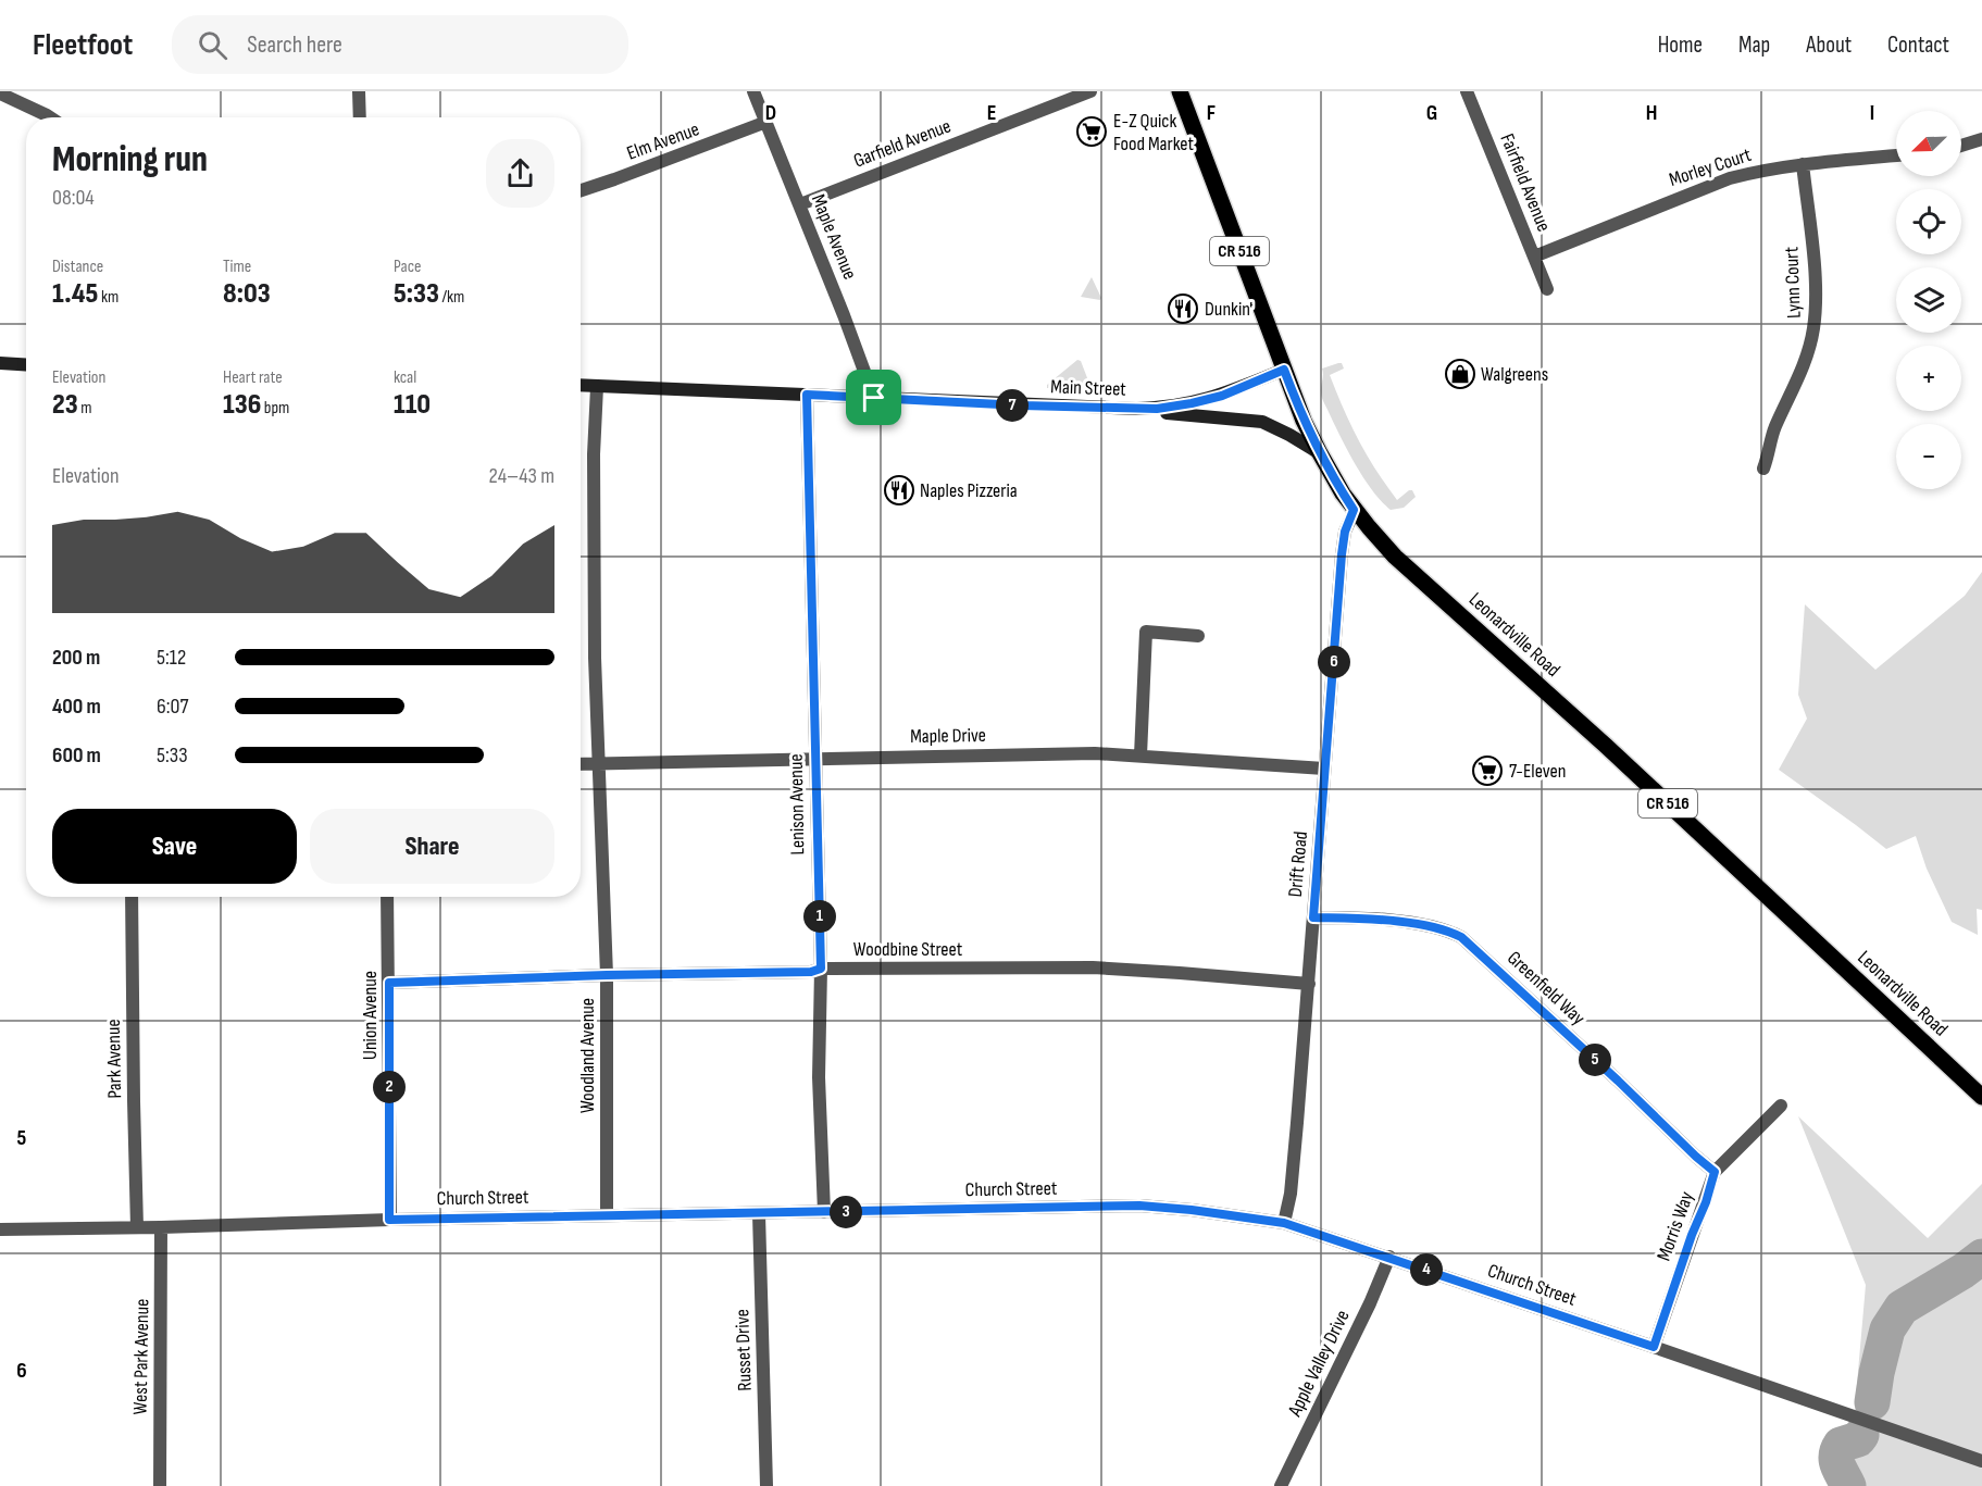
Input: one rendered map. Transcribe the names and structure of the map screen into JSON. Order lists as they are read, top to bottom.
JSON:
{
  "streets": {
    "main road": ["CR 516", "Leonardville Road"],
    "street": [
      "Elm Avenue",
      "Garfield Avenue",
      "Morley Court",
      "Fairfield Avenue",
      "Maple Avenue",
      "Lynn Court",
      "Main Street",
      "Maple Drive",
      "Lenison Avenue",
      "Drift Road",
      "Woodbine Street",
      "Greenfield Way",
      "Union Avenue",
      "Woodland Avenue",
      "Park Avenue",
      "Church Street",
      "Morris Way",
      "Russet Drive",
      "West Park Avenue",
      "Apple Valley Drive"
    ]
  },
  "crossings": [
    ["Elm Avenue", "Maple Avenue"],
    ["Garfield Avenue", "Maple Avenue"],
    ["Morley Court", "Fairfield Avenue"],
    ["Morley Court", "Lynn Court"],
    ["Maple Avenue", "Main Street"],
    ["Main Street", "Leonardville Road"],
    ["Main Street", "Lenison Avenue"],
    ["Main Street", "Woodland Avenue"],
    ["Leonardville Road", "Drift Road"],
    ["Maple Drive", "Lenison Avenue"],
    ["Maple Drive", "Drift Road"],
    ["Maple Drive", "Woodland Avenue"],
    ["Lenison Avenue", "Woodbine Street"],
    ["Lenison Avenue", "Church Street"],
    ["Drift Road", "Woodbine Street"],
    ["Drift Road", "Greenfield Way"],
    ["Drift Road", "Church Street"],
    ["Woodbine Street", "Union Avenue"],
    ["Woodbine Street", "Woodland Avenue"],
    ["Greenfield Way", "Morris Way"],
    ["Union Avenue", "Church Street"],
    ["Woodland Avenue", "Church Street"],
    ["Park Avenue", "Church Street"],
    ["Church Street", "Morris Way"],
    ["Church Street", "Russet Drive"],
    ["Church Street", "West Park Avenue"],
    ["Church Street", "Apple Valley Drive"]
  ],
  "places": {
    "supermarket": ["E-Z Quick Food Market", "7-Eleven"],
    "restaurant": ["Dunkin'", "Naples Pizzeria"],
    "shop": ["Walgreens"]
  },
  "north": "bottom left",
  "page": {
    "header": "Fleetfoot",
    "search": "Search here",
    "nav": [
      "Home",
      "Map",
      "About",
      "Contact"
    ],
    "map_buttons": ["+", "−"],
    "heading": ["Morning run", "08:04"],
    "stats": [
      ["Distance", "1.45 km"],
      ["Time", "8:03"],
      ["Pace", "5:33 /km"],
      ["Elevation", "23 m"],
      ["Heart rate", "136 bpm"],
      ["kcal", "110"]
    ],
    "pins": [
      "7",
      "6",
      "1",
      "5",
      "2",
      "3",
      "4"
    ],
    "chart": ["Elevation", "24–43 m"],
    "list": [
      {
        "name": "200 m",
        "note": "5:12"
      },
      {
        "name": "400 m",
        "note": "6:07"
      },
      {
        "name": "600 m",
        "note": "5:33"
      }
    ],
    "buttons": ["Save", "Share"]
  },
  "grid": {
    "columns": [
      "D",
      "E",
      "F",
      "G",
      "H",
      "I"
    ],
    "rows": ["5", "6"]
  }
}
